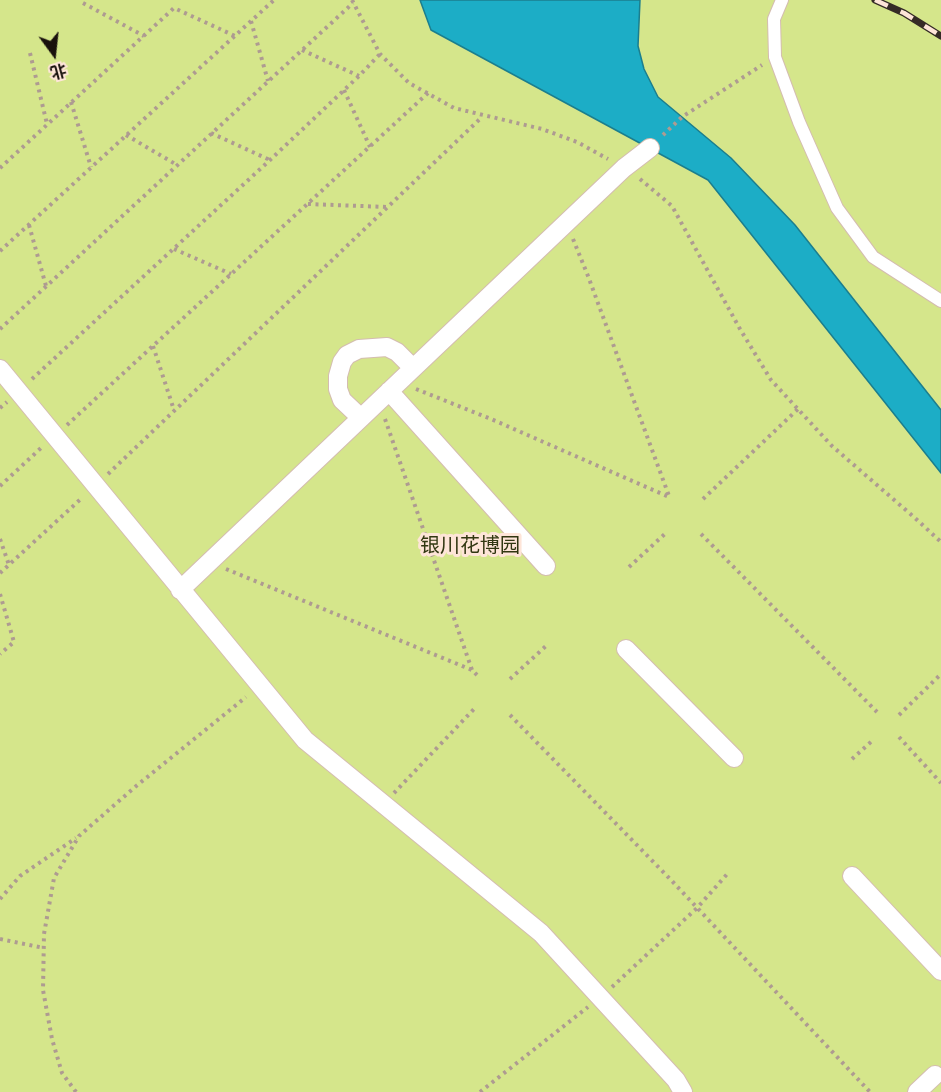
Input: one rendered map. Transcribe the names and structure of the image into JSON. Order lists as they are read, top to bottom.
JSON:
{
  "parks": ["银川花博园"],
  "north": "bottom"
}
